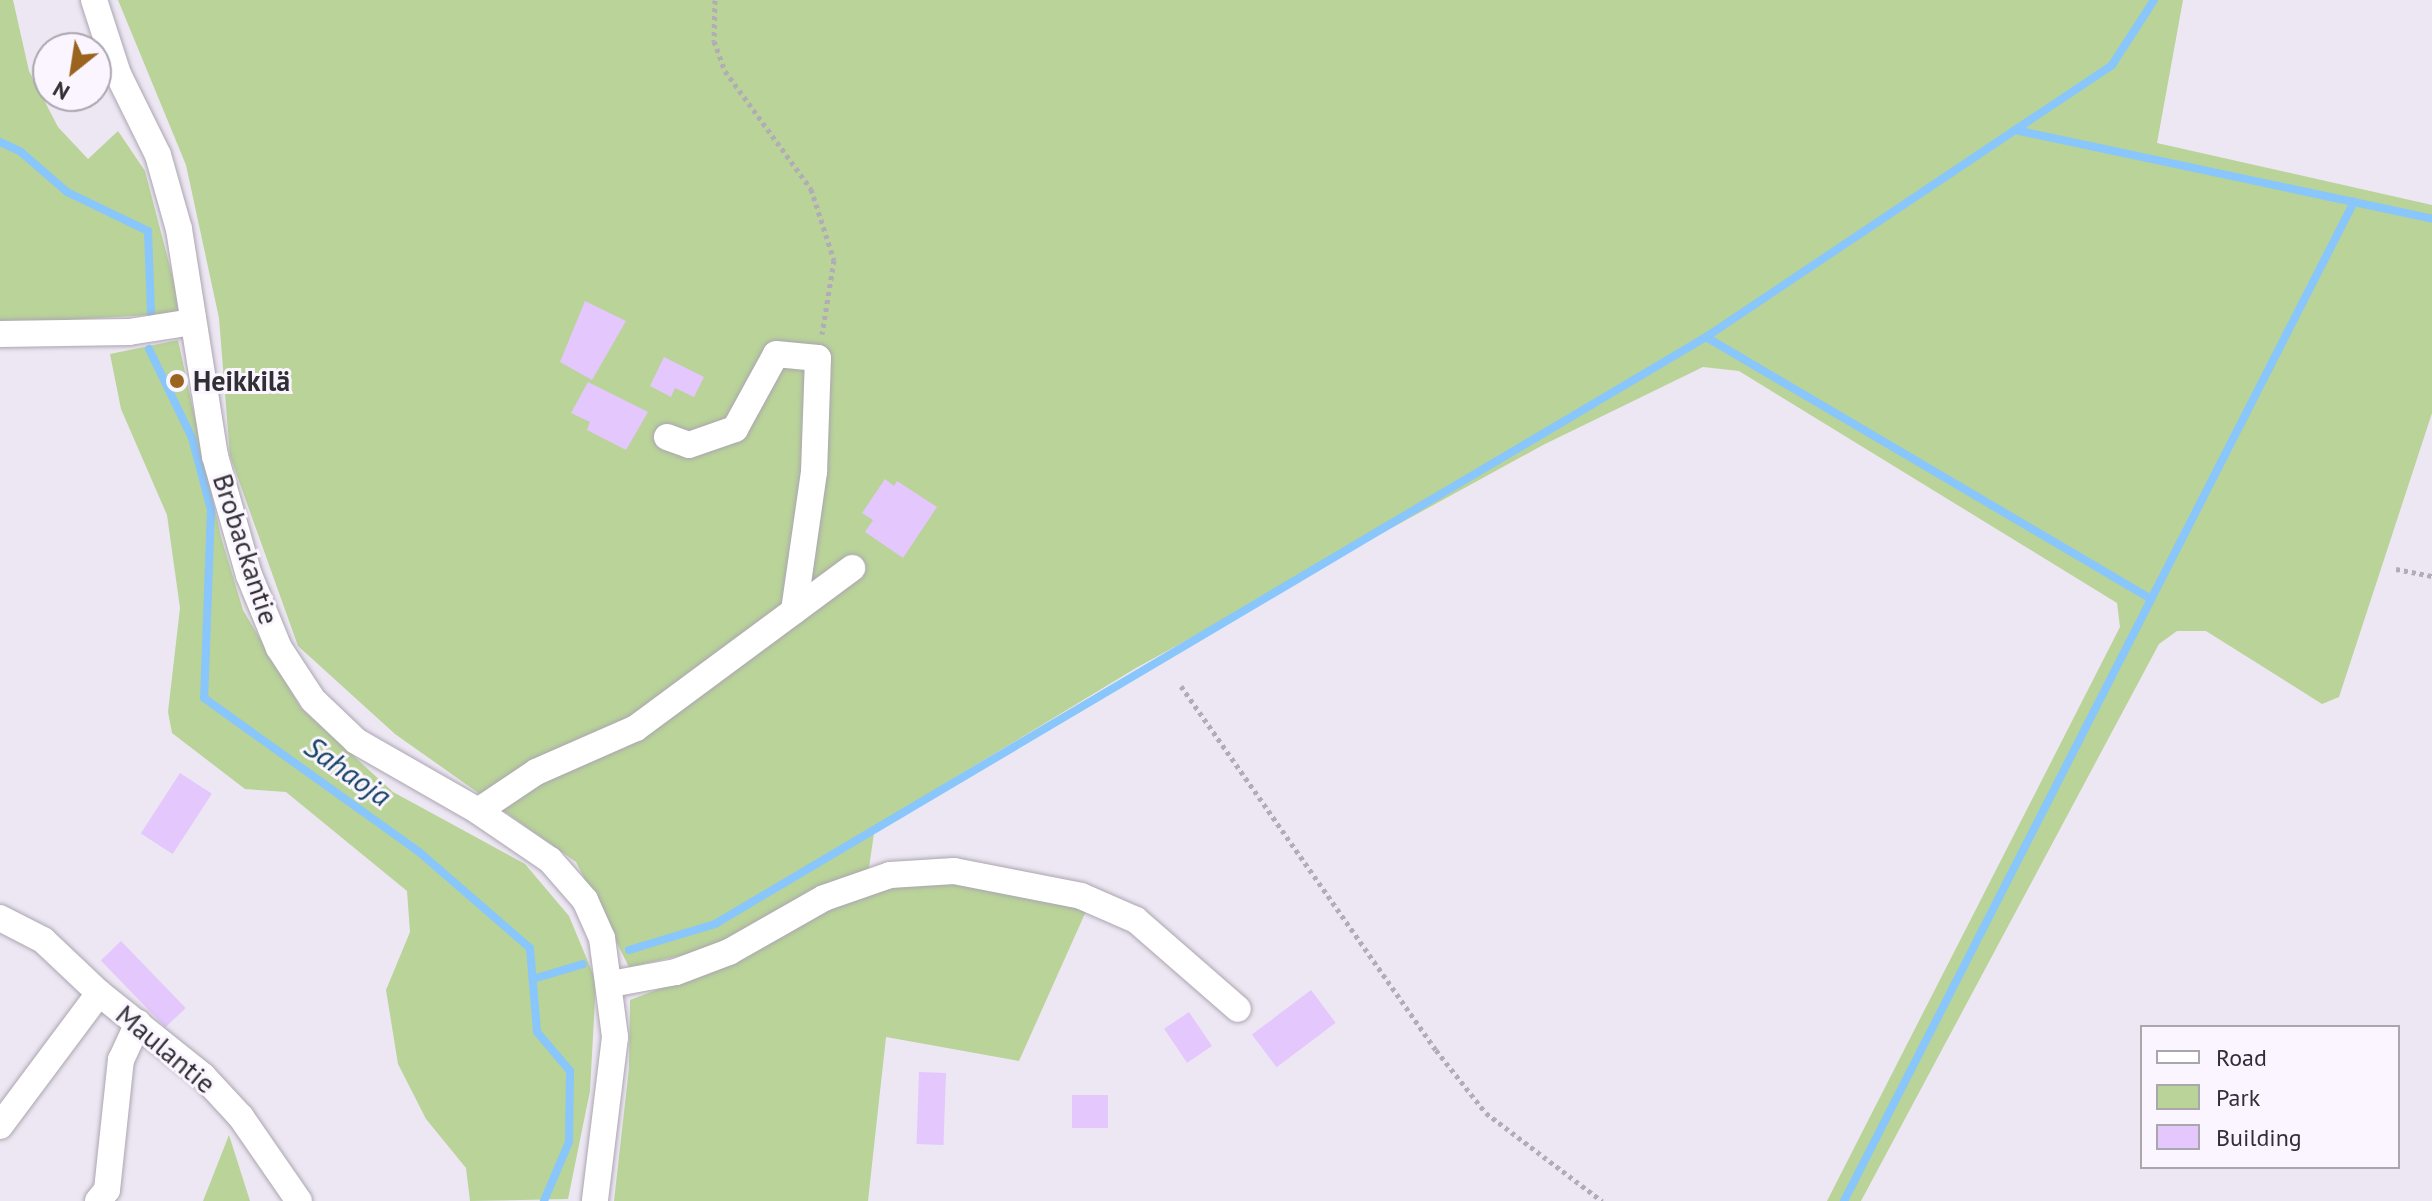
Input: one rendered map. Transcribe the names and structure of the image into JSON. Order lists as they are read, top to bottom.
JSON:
{
  "streets": {
    "street": ["Brobackantie", "Maulantie"]
  },
  "water": ["Sahaoja"],
  "places": ["Heikkilä"],
  "legend": ["Road", "Park", "Building"],
  "north": "bottom left"
}
